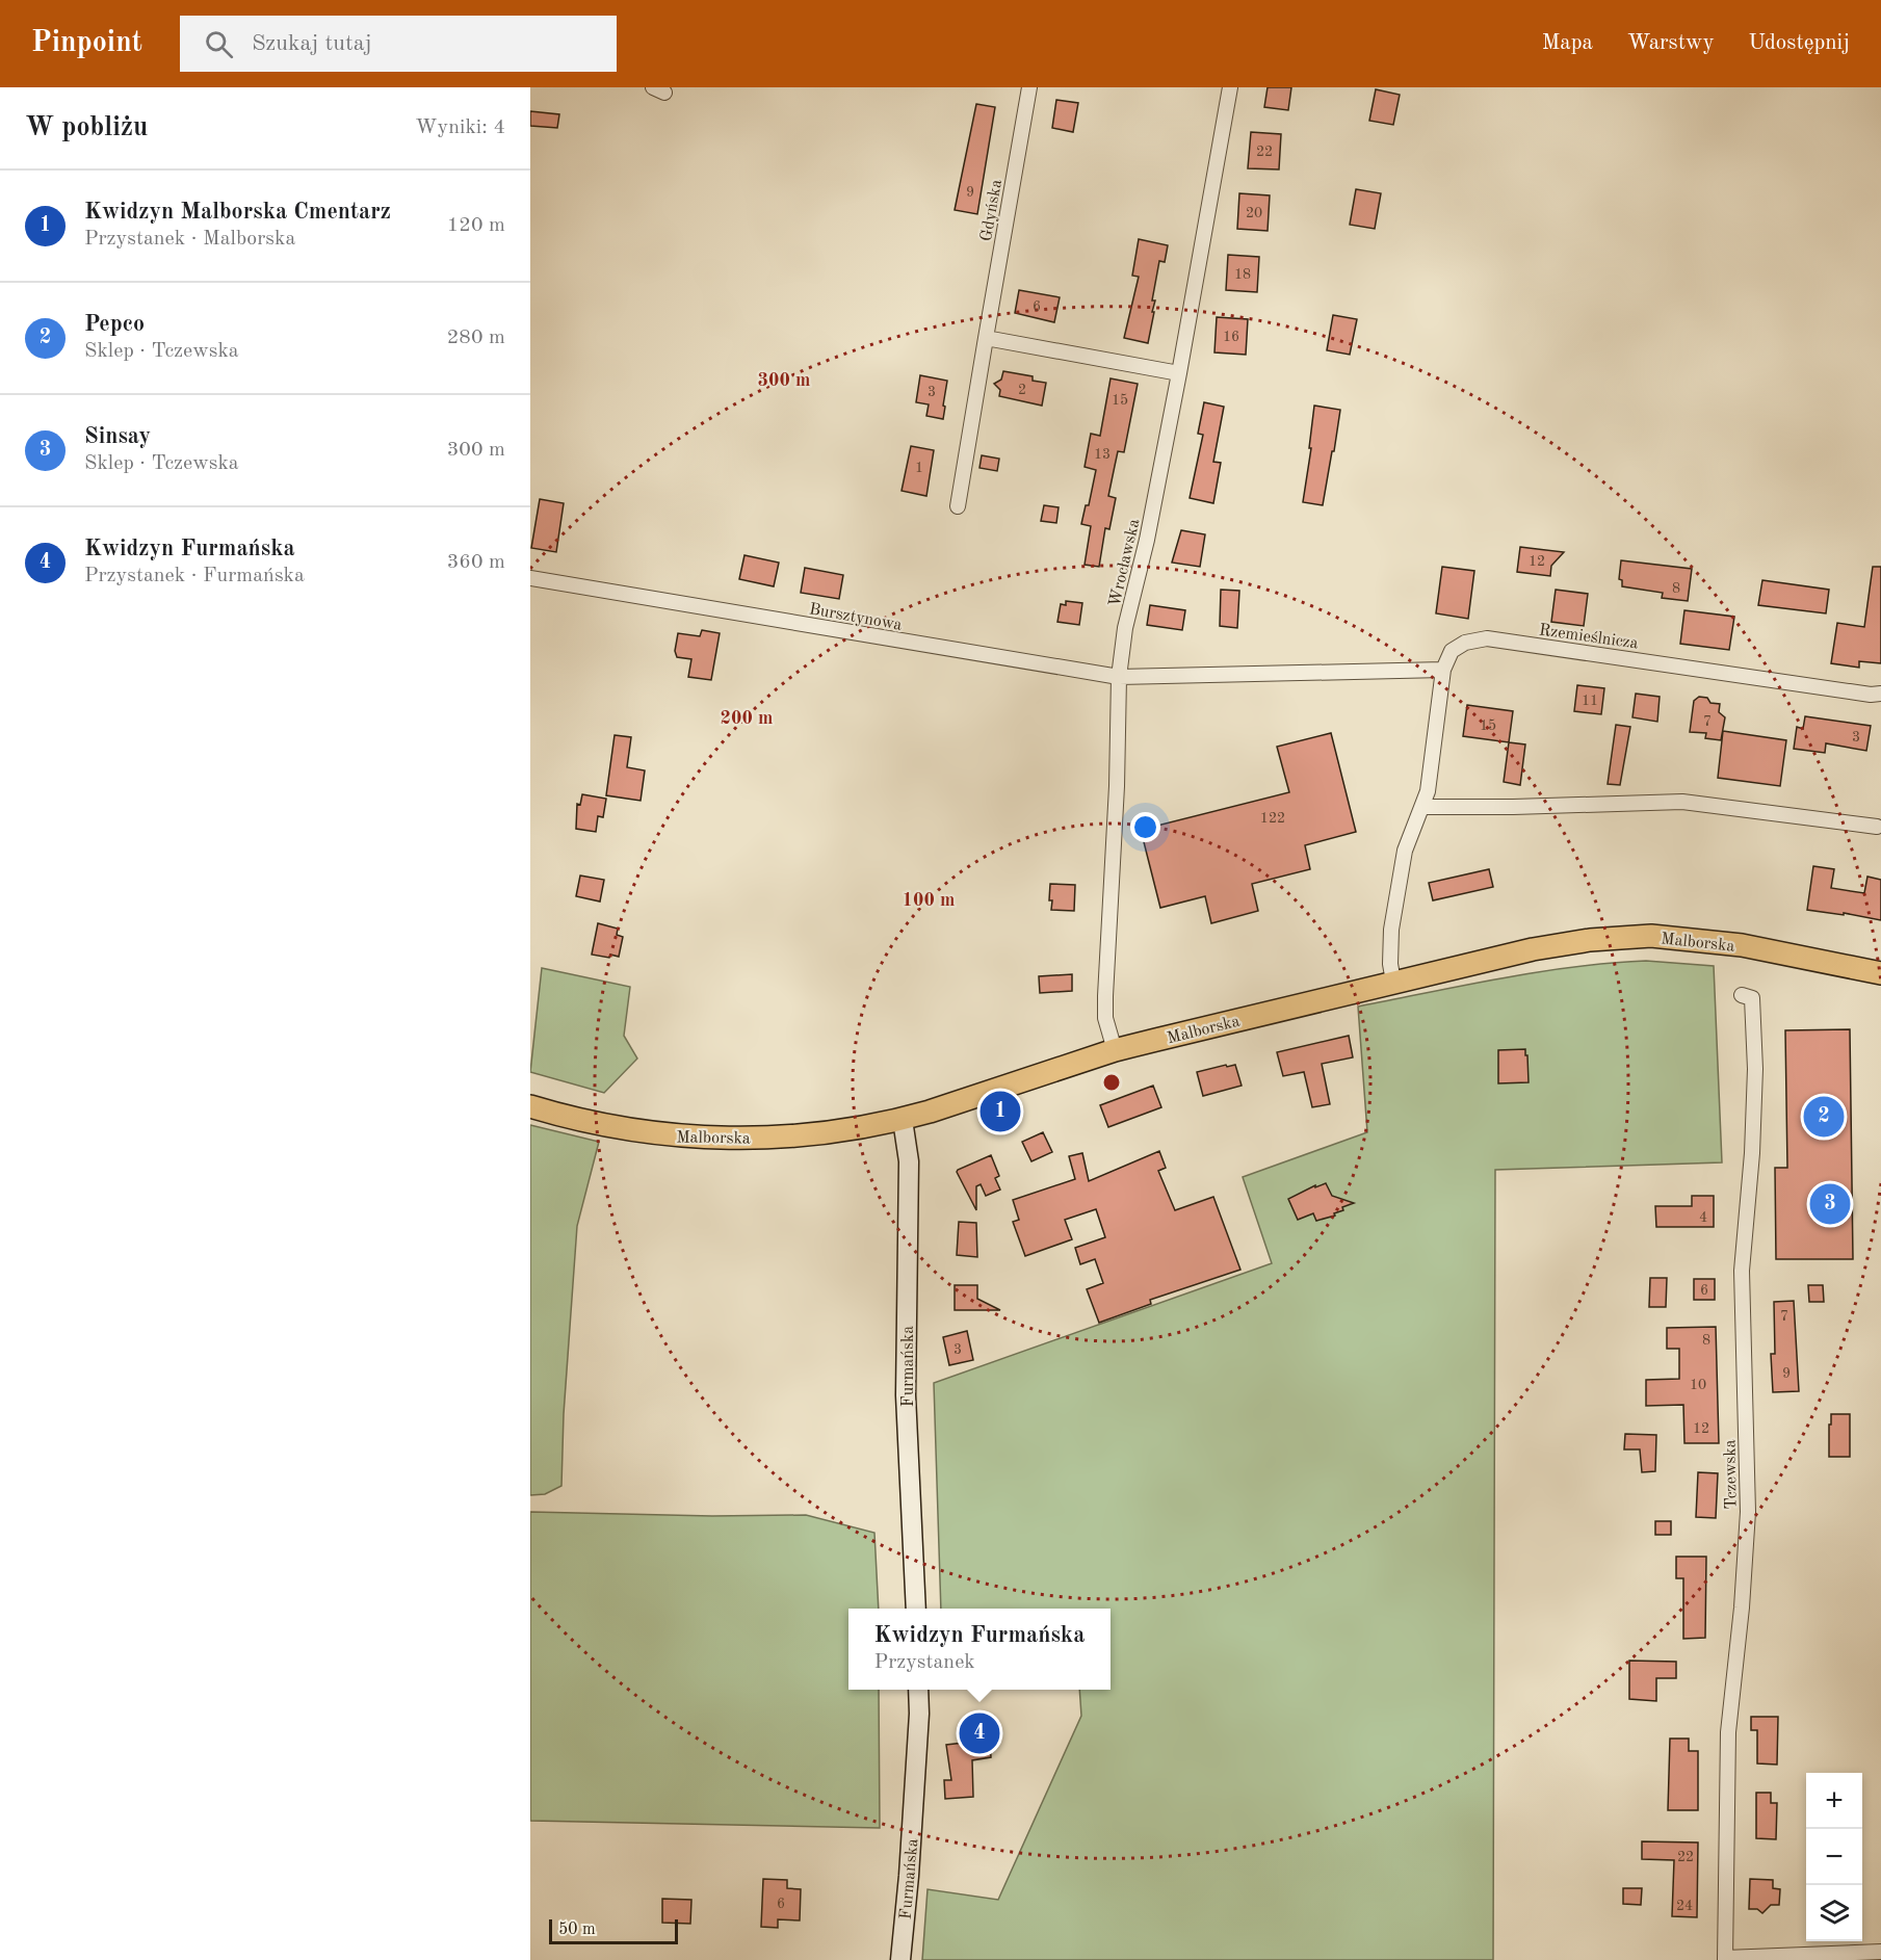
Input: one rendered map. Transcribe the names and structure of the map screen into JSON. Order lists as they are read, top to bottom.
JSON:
{
  "streets": {
    "main road": ["Malborska"],
    "street": [
      "Gdyńska",
      "Wrocławska",
      "Bursztynowa",
      "Rzemieślnicza",
      "Furmańska",
      "Tczewska"
    ]
  },
  "crossings": [
    ["Wrocławska", "Bursztynowa"],
    ["Wrocławska", "Malborska"],
    ["Bursztynowa", "Rzemieślnicza"],
    ["Rzemieślnicza", "Malborska"],
    ["Malborska", "Furmańska"]
  ],
  "house_numbers": [
    "22",
    "9",
    "20",
    "18",
    "6",
    "16",
    "2",
    "3",
    "15",
    "13",
    "1",
    "12",
    "8",
    "11",
    "7",
    "15",
    "3",
    "122",
    "4",
    "6",
    "7",
    "8",
    "3",
    "9",
    "10",
    "12",
    "22",
    "6",
    "24"
  ],
  "scale_bar": "50 m",
  "page": {
    "header": "Pinpoint",
    "search": "Szukaj tutaj",
    "nav": ["Mapa", "Warstwy", "Udostępnij"],
    "heading": ["W pobliżu", "Wyniki: 4"],
    "list": [
      {
        "mark": "1",
        "name": "Kwidzyn Malborska Cmentarz",
        "note": "Przystanek · Malborska",
        "value": "120 m"
      },
      {
        "mark": "2",
        "name": "Pepco",
        "note": "Sklep · Tczewska",
        "value": "280 m"
      },
      {
        "mark": "3",
        "name": "Sinsay",
        "note": "Sklep · Tczewska",
        "value": "300 m"
      },
      {
        "mark": "4",
        "name": "Kwidzyn Furmańska",
        "note": "Przystanek · Furmańska",
        "value": "360 m"
      }
    ],
    "pins": [
      "1",
      "2",
      "3",
      "4"
    ],
    "popup": ["Kwidzyn Furmańska", "Przystanek"],
    "map_buttons": ["+", "−"],
    "scale": "50 m"
  },
  "rings": ["300 m", "200 m", "100 m"]
}
